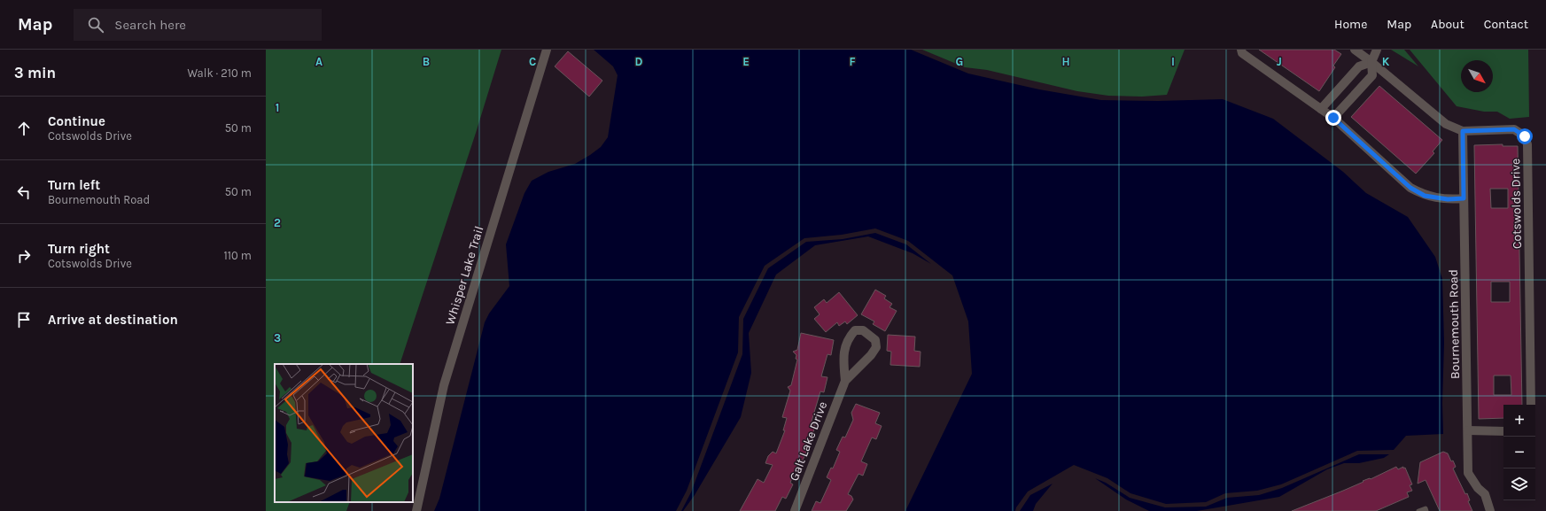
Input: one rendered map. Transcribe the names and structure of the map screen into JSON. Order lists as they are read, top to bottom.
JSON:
{
  "streets": {
    "street": [
      "Cotswolds Drive",
      "Whisper Lake Trail",
      "Bournemouth Road",
      "Galt Lake Drive"
    ]
  },
  "crossings": [
    ["Cotswolds Drive", "Bournemouth Road"]
  ],
  "north": "bottom right",
  "page": {
    "header": "Map",
    "search": "Search here",
    "nav": [
      "Home",
      "Map",
      "About",
      "Contact"
    ],
    "heading": ["3 min", "Walk · 210 m"],
    "list": [
      ["Continue", "Cotswolds Drive", "50 m"],
      ["Turn left", "Bournemouth Road", "50 m"],
      ["Turn right", "Cotswolds Drive", "110 m"],
      "Arrive at destination"
    ],
    "map_buttons": ["+", "−"]
  },
  "grid": {
    "columns": [
      "A",
      "B",
      "C",
      "D",
      "E",
      "F",
      "G",
      "H",
      "I",
      "J",
      "K"
    ],
    "rows": ["1", "2", "3"]
  }
}
